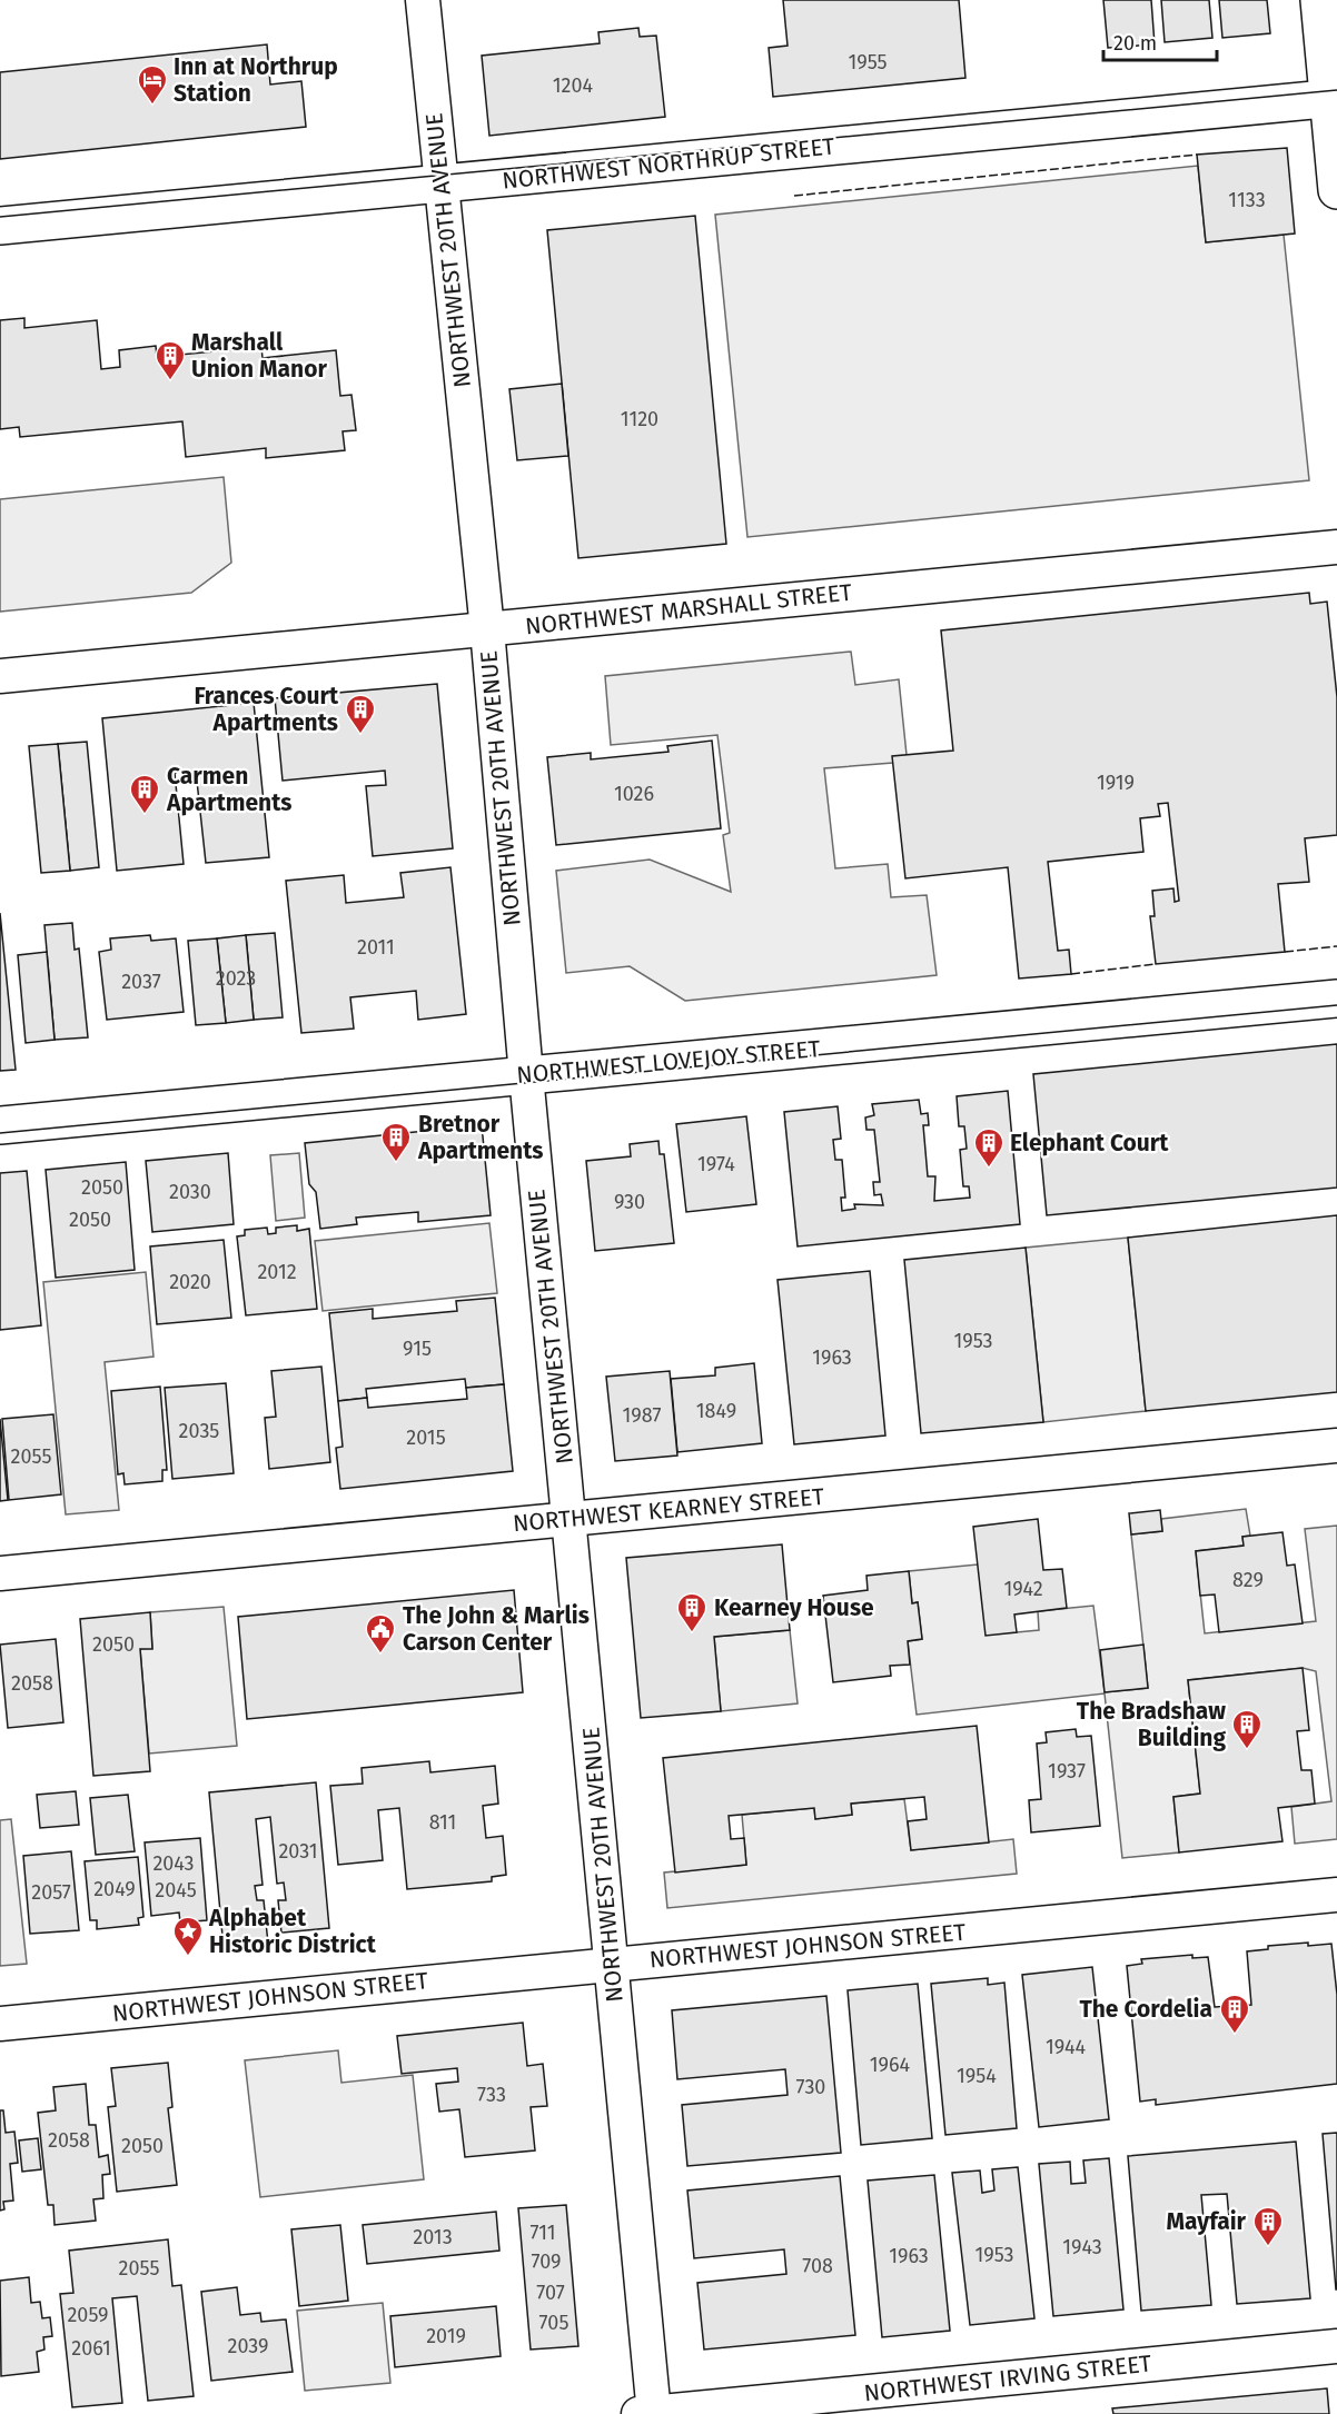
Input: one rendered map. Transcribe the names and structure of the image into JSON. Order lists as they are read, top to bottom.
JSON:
{
  "streets": {
    "street": [
      "NORTHWEST NORTHRUP STREET",
      "NORTHWEST 20TH AVENUE",
      "NORTHWEST MARSHALL STREET",
      "NORTHWEST LOVEJOY STREET",
      "NORTHWEST KEARNEY STREET",
      "NORTHWEST JOHNSON STREET",
      "NORTHWEST IRVING STREET"
    ]
  },
  "crossings": [
    ["NORTHWEST NORTHRUP STREET", "NORTHWEST 20TH AVENUE"],
    ["NORTHWEST 20TH AVENUE", "NORTHWEST MARSHALL STREET"],
    ["NORTHWEST 20TH AVENUE", "NORTHWEST LOVEJOY STREET"],
    ["NORTHWEST 20TH AVENUE", "NORTHWEST KEARNEY STREET"],
    ["NORTHWEST 20TH AVENUE", "NORTHWEST JOHNSON STREET"],
    ["NORTHWEST 20TH AVENUE", "NORTHWEST IRVING STREET"]
  ],
  "places": {
    "hotel": ["Inn at Northrup Station"],
    "building": [
      "Marshall Union Manor",
      "Frances Court Apartments",
      "Carmen Apartments",
      "Bretnor Apartments",
      "Elephant Court",
      "Kearney House",
      "The Bradshaw Building",
      "The Cordelia",
      "Mayfair"
    ],
    "public building": ["The John & Marlis Carson Center"],
    "place": ["Alphabet Historic District"]
  },
  "house_numbers": [
    "1955",
    "1204",
    "1133",
    "1120",
    "1919",
    "1026",
    "2011",
    "2023",
    "2037",
    "1974",
    "2050",
    "2030",
    "930",
    "2050",
    "2012",
    "2020",
    "1953",
    "915",
    "1963",
    "1849",
    "1987",
    "2035",
    "2015",
    "2055",
    "829",
    "1942",
    "2050",
    "2058",
    "1937",
    "811",
    "2031",
    "2043",
    "2049",
    "2045",
    "2057",
    "1944",
    "1964",
    "1954",
    "730",
    "733",
    "2058",
    "2050",
    "711",
    "2013",
    "1943",
    "1953",
    "1963",
    "709",
    "708",
    "2055",
    "707",
    "2059",
    "705",
    "2019",
    "2039",
    "2061"
  ],
  "scale_bar": "20 m"
}
